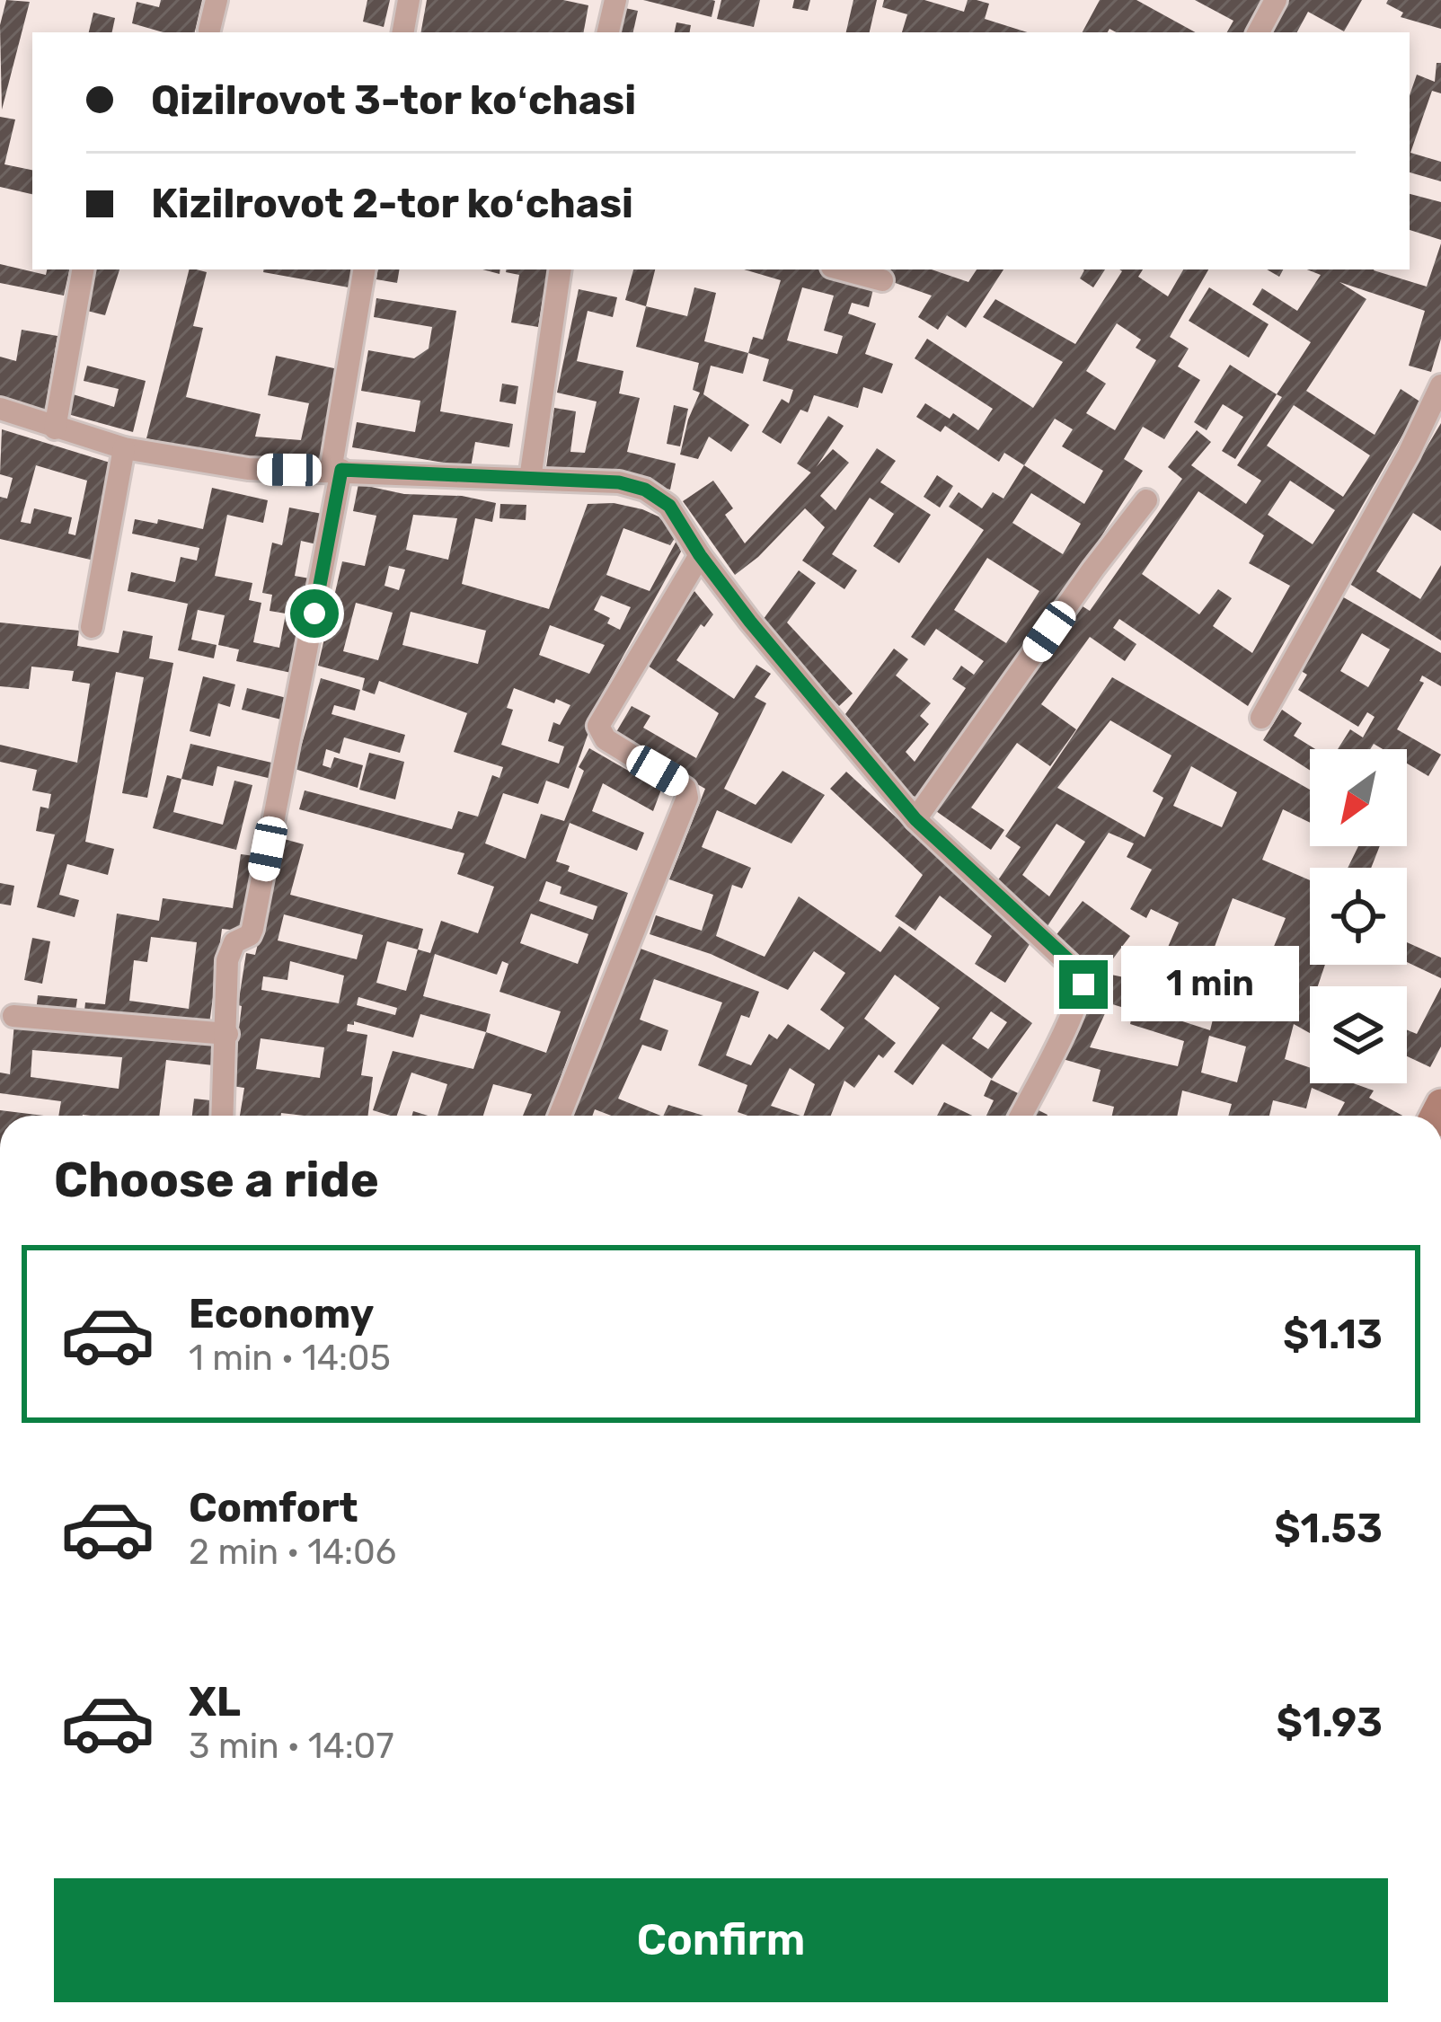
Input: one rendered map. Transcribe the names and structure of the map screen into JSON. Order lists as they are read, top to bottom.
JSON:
{
  "north": "bottom left",
  "page": {
    "banner": ["Qizilrovot 3-tor koʻchasi", "Kizilrovot 2-tor koʻchasi"],
    "bubble": "1 min",
    "heading": "Choose a ride",
    "list": [
      {
        "name": "Economy",
        "note": "1 min · 14:05",
        "value": "$1.13"
      },
      {
        "name": "Comfort",
        "note": "2 min · 14:06",
        "value": "$1.53"
      },
      {
        "name": "XL",
        "note": "3 min · 14:07",
        "value": "$1.93"
      }
    ],
    "buttons": "Confirm"
  }
}
